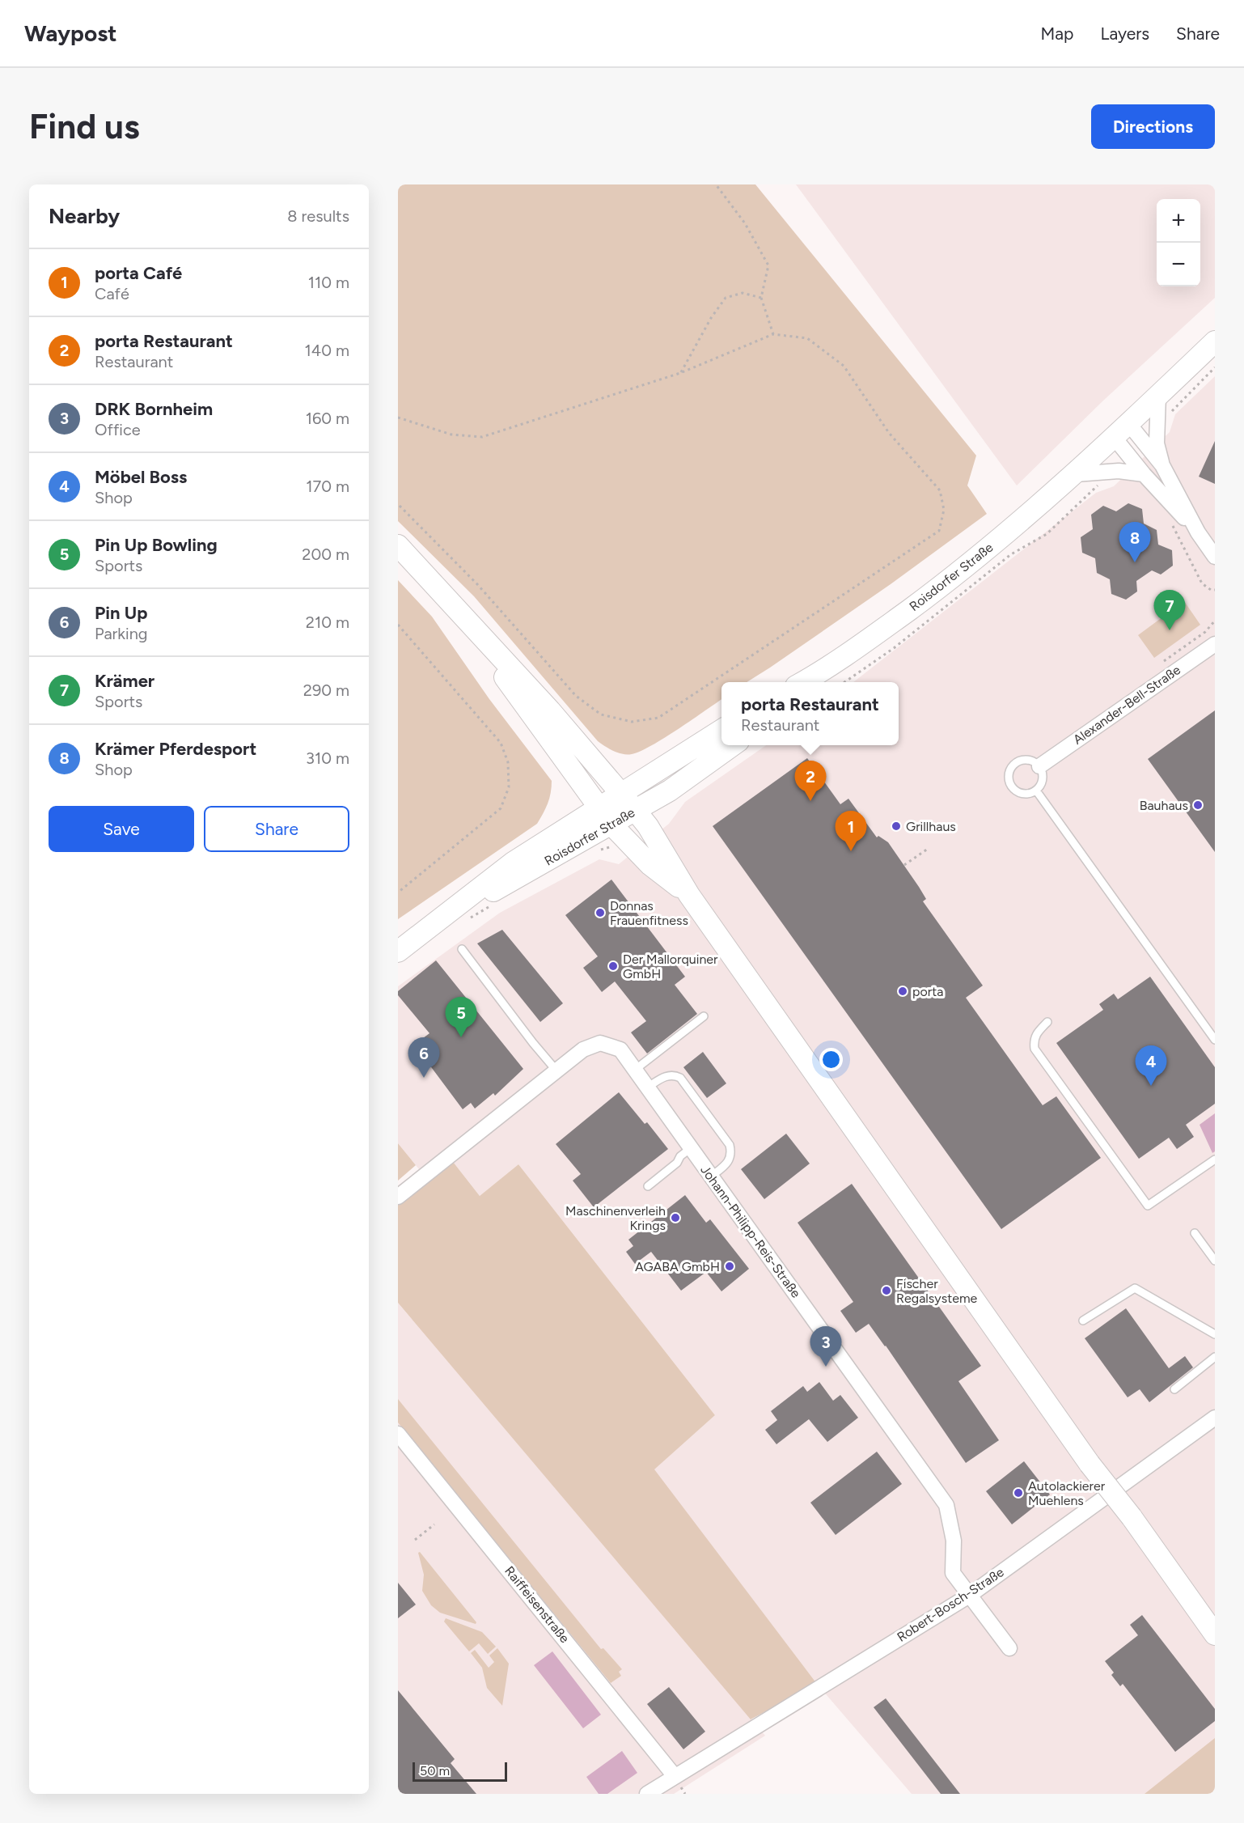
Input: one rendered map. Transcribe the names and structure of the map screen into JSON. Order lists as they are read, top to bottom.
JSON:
{
  "streets": {
    "main road": ["Roisdorfer Straße"],
    "street": [
      "Alexander-Bell-Straße",
      "Johann-Philipp-Reis-Straße",
      "Raiffeisenstraße",
      "Robert-Bosch-Straße"
    ]
  },
  "crossings": [
    ["Johann-Philipp-Reis-Straße", "Robert-Bosch-Straße"],
    ["Raiffeisenstraße", "Robert-Bosch-Straße"]
  ],
  "places": [
    "Bauhaus",
    "Grillhaus",
    "Donnas Frauenfitness",
    "Der Mallorquiner GmbH",
    "porta",
    "Maschinenverleih Krings",
    "AGABA GmbH",
    "Fischer Regalsysteme",
    "Autolackierer Muehlens"
  ],
  "scale_bar": "50 m",
  "page": {
    "header": "Waypost",
    "nav": ["Map", "Layers", "Share"],
    "buttons": [
      "Directions",
      ["Save", "Share"]
    ],
    "title": "Find us",
    "heading": ["Nearby", "8 results"],
    "map_buttons": ["+", "−"],
    "list": [
      {
        "mark": "1",
        "name": "porta Café",
        "note": "Café",
        "value": "110 m"
      },
      {
        "mark": "2",
        "name": "porta Restaurant",
        "note": "Restaurant",
        "value": "140 m"
      },
      {
        "mark": "3",
        "name": "DRK Bornheim",
        "note": "Office",
        "value": "160 m"
      },
      {
        "mark": "4",
        "name": "Möbel Boss",
        "note": "Shop",
        "value": "170 m"
      },
      {
        "mark": "5",
        "name": "Pin Up Bowling",
        "note": "Sports",
        "value": "200 m"
      },
      {
        "mark": "6",
        "name": "Pin Up",
        "note": "Parking",
        "value": "210 m"
      },
      {
        "mark": "7",
        "name": "Krämer",
        "note": "Sports",
        "value": "290 m"
      },
      {
        "mark": "8",
        "name": "Krämer Pferdesport",
        "note": "Shop",
        "value": "310 m"
      }
    ],
    "pins": [
      "8",
      "7",
      "2",
      "1",
      "5",
      "6",
      "4",
      "3"
    ],
    "popup": ["porta Restaurant", "Restaurant"],
    "scale": "50 m"
  }
}
